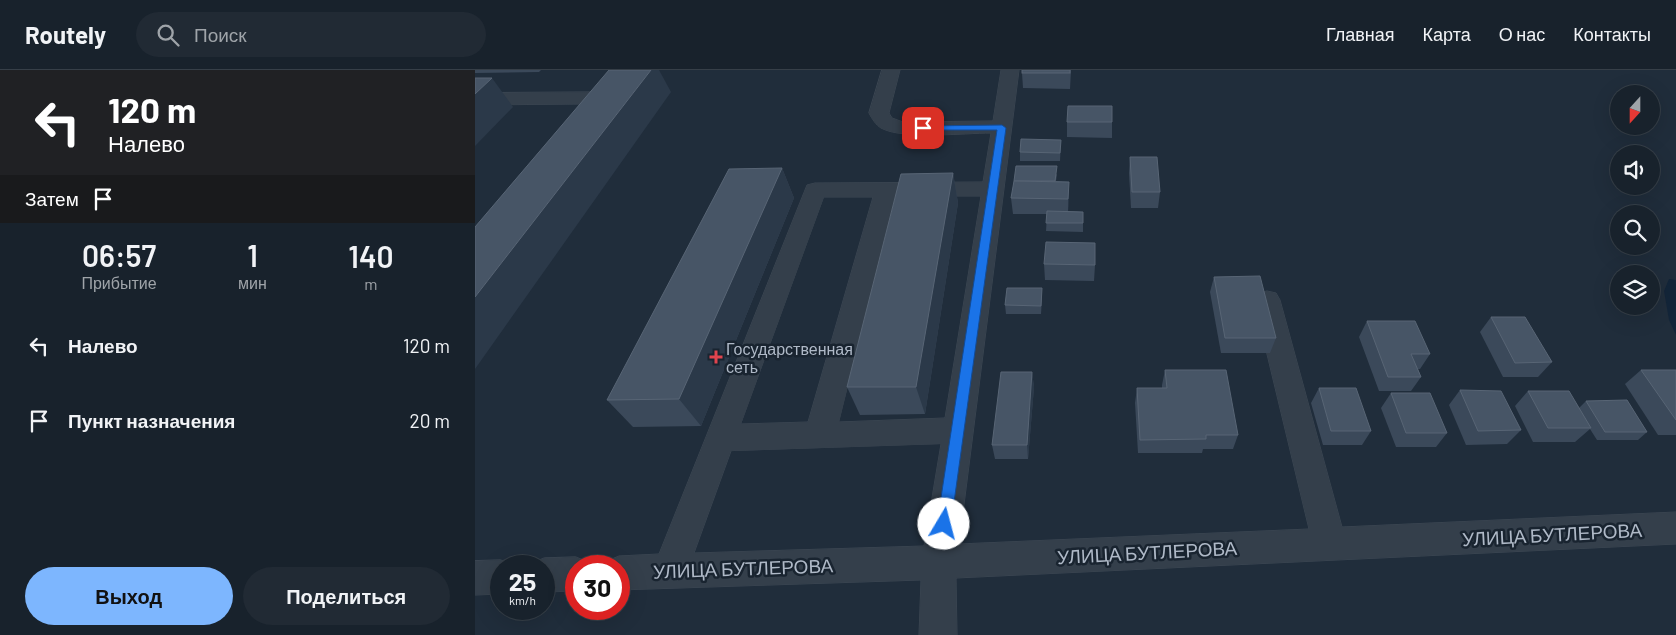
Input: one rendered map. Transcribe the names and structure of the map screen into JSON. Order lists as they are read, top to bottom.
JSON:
{
  "streets": {
    "street": ["УЛИЦА БУТЛЕРОВА"]
  },
  "places": {
    "health": ["Государственная сеть"]
  },
  "north": "bottom",
  "page": {
    "header": "Routely",
    "search": "Поиск",
    "nav": [
      "Главная",
      "Карта",
      "О нас",
      "Контакты"
    ],
    "turn": ["120 m", "Налево"],
    "then": "Затем",
    "eta": [
      "06:57",
      "Прибытие",
      "1",
      "мин",
      "140",
      "m"
    ],
    "list": [
      {
        "name": "Налево",
        "value": "120 m"
      },
      {
        "name": "Пункт назначения",
        "value": "20 m"
      }
    ],
    "speed": "25 km/h",
    "limit": "30",
    "buttons": ["Выход", "Поделиться"]
  }
}
